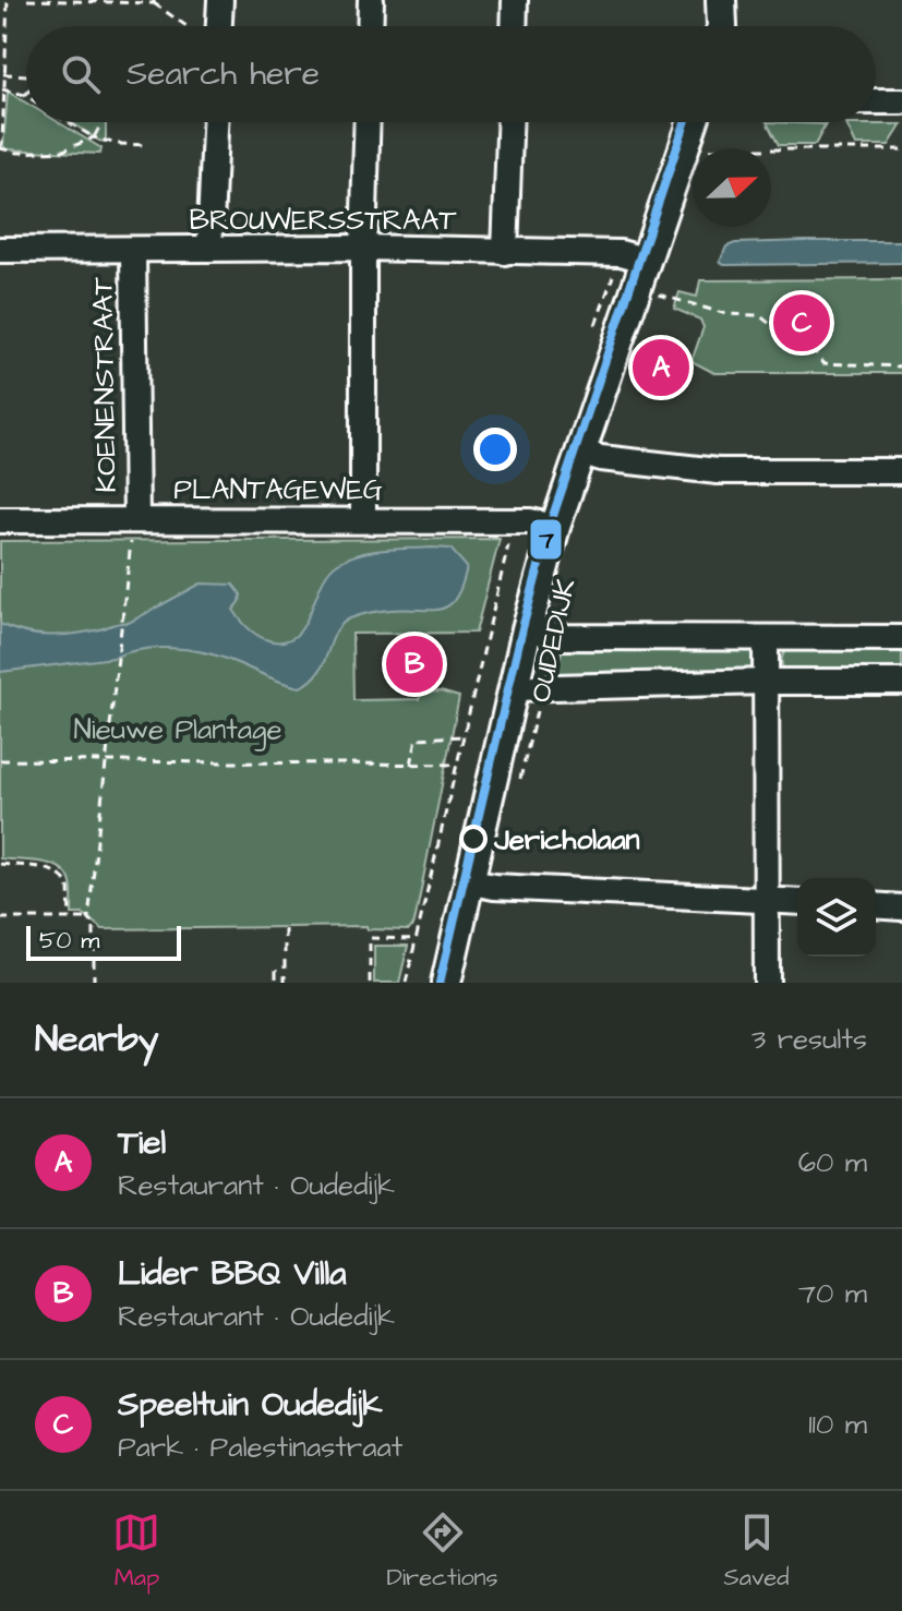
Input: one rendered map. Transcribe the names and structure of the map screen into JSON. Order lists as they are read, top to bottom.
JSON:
{
  "streets": {
    "street": [
      "BROUWERSSTRAAT",
      "KOENENSTRAAT",
      "PLANTAGEWEG",
      "OUDEDIJK"
    ]
  },
  "crossings": [
    ["BROUWERSSTRAAT", "KOENENSTRAAT"],
    ["BROUWERSSTRAAT", "OUDEDIJK"],
    ["KOENENSTRAAT", "PLANTAGEWEG"],
    ["PLANTAGEWEG", "OUDEDIJK"]
  ],
  "parks": ["Nieuwe Plantage"],
  "places": ["Jericholaan"],
  "lines": ["transit line 7"],
  "scale_bar": "50 m",
  "north": "right",
  "page": {
    "search": "Search here",
    "pins": ["C", "A", "B"],
    "scale": "50 m",
    "heading": ["Nearby", "3 results"],
    "list": [
      {
        "mark": "A",
        "name": "Tiel",
        "note": "Restaurant · Oudedijk",
        "value": "60 m"
      },
      {
        "mark": "B",
        "name": "Lider BBQ Villa",
        "note": "Restaurant · Oudedijk",
        "value": "70 m"
      },
      {
        "mark": "C",
        "name": "Speeltuin Oudedijk",
        "note": "Park · Palestinastraat",
        "value": "110 m"
      }
    ],
    "nav": ["Map", "Directions", "Saved"]
  }
}
